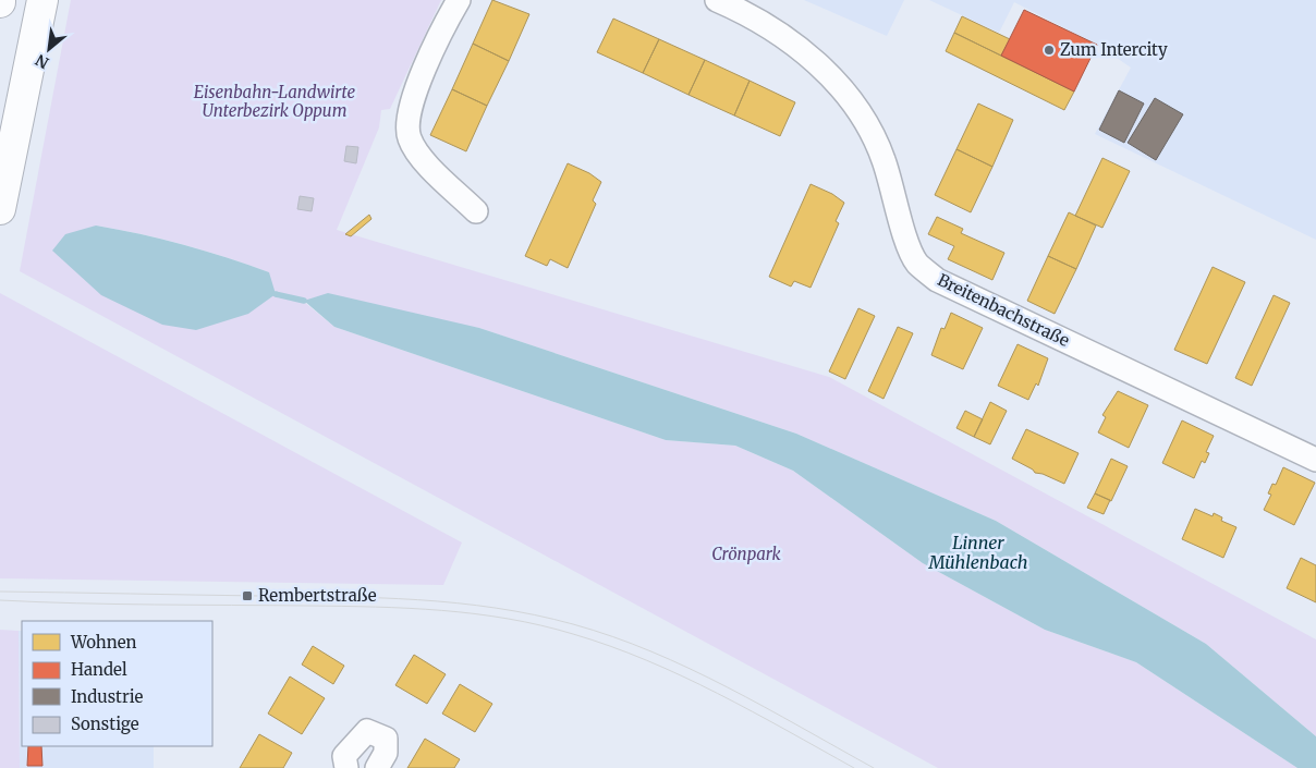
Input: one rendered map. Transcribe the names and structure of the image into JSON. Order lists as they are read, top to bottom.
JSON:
{
  "streets": {
    "street": ["Breitenbachstraße"]
  },
  "water": ["Linner Mühlenbach"],
  "parks": ["Eisenbahn-Landwirte Unterbezirk Oppum", "Crönpark"],
  "places": {
    "other": ["Zum Intercity"],
    "transit": ["Rembertstraße"]
  },
  "legend": [
    "Wohnen",
    "Handel",
    "Industrie",
    "Sonstige"
  ],
  "north": "bottom left"
}
